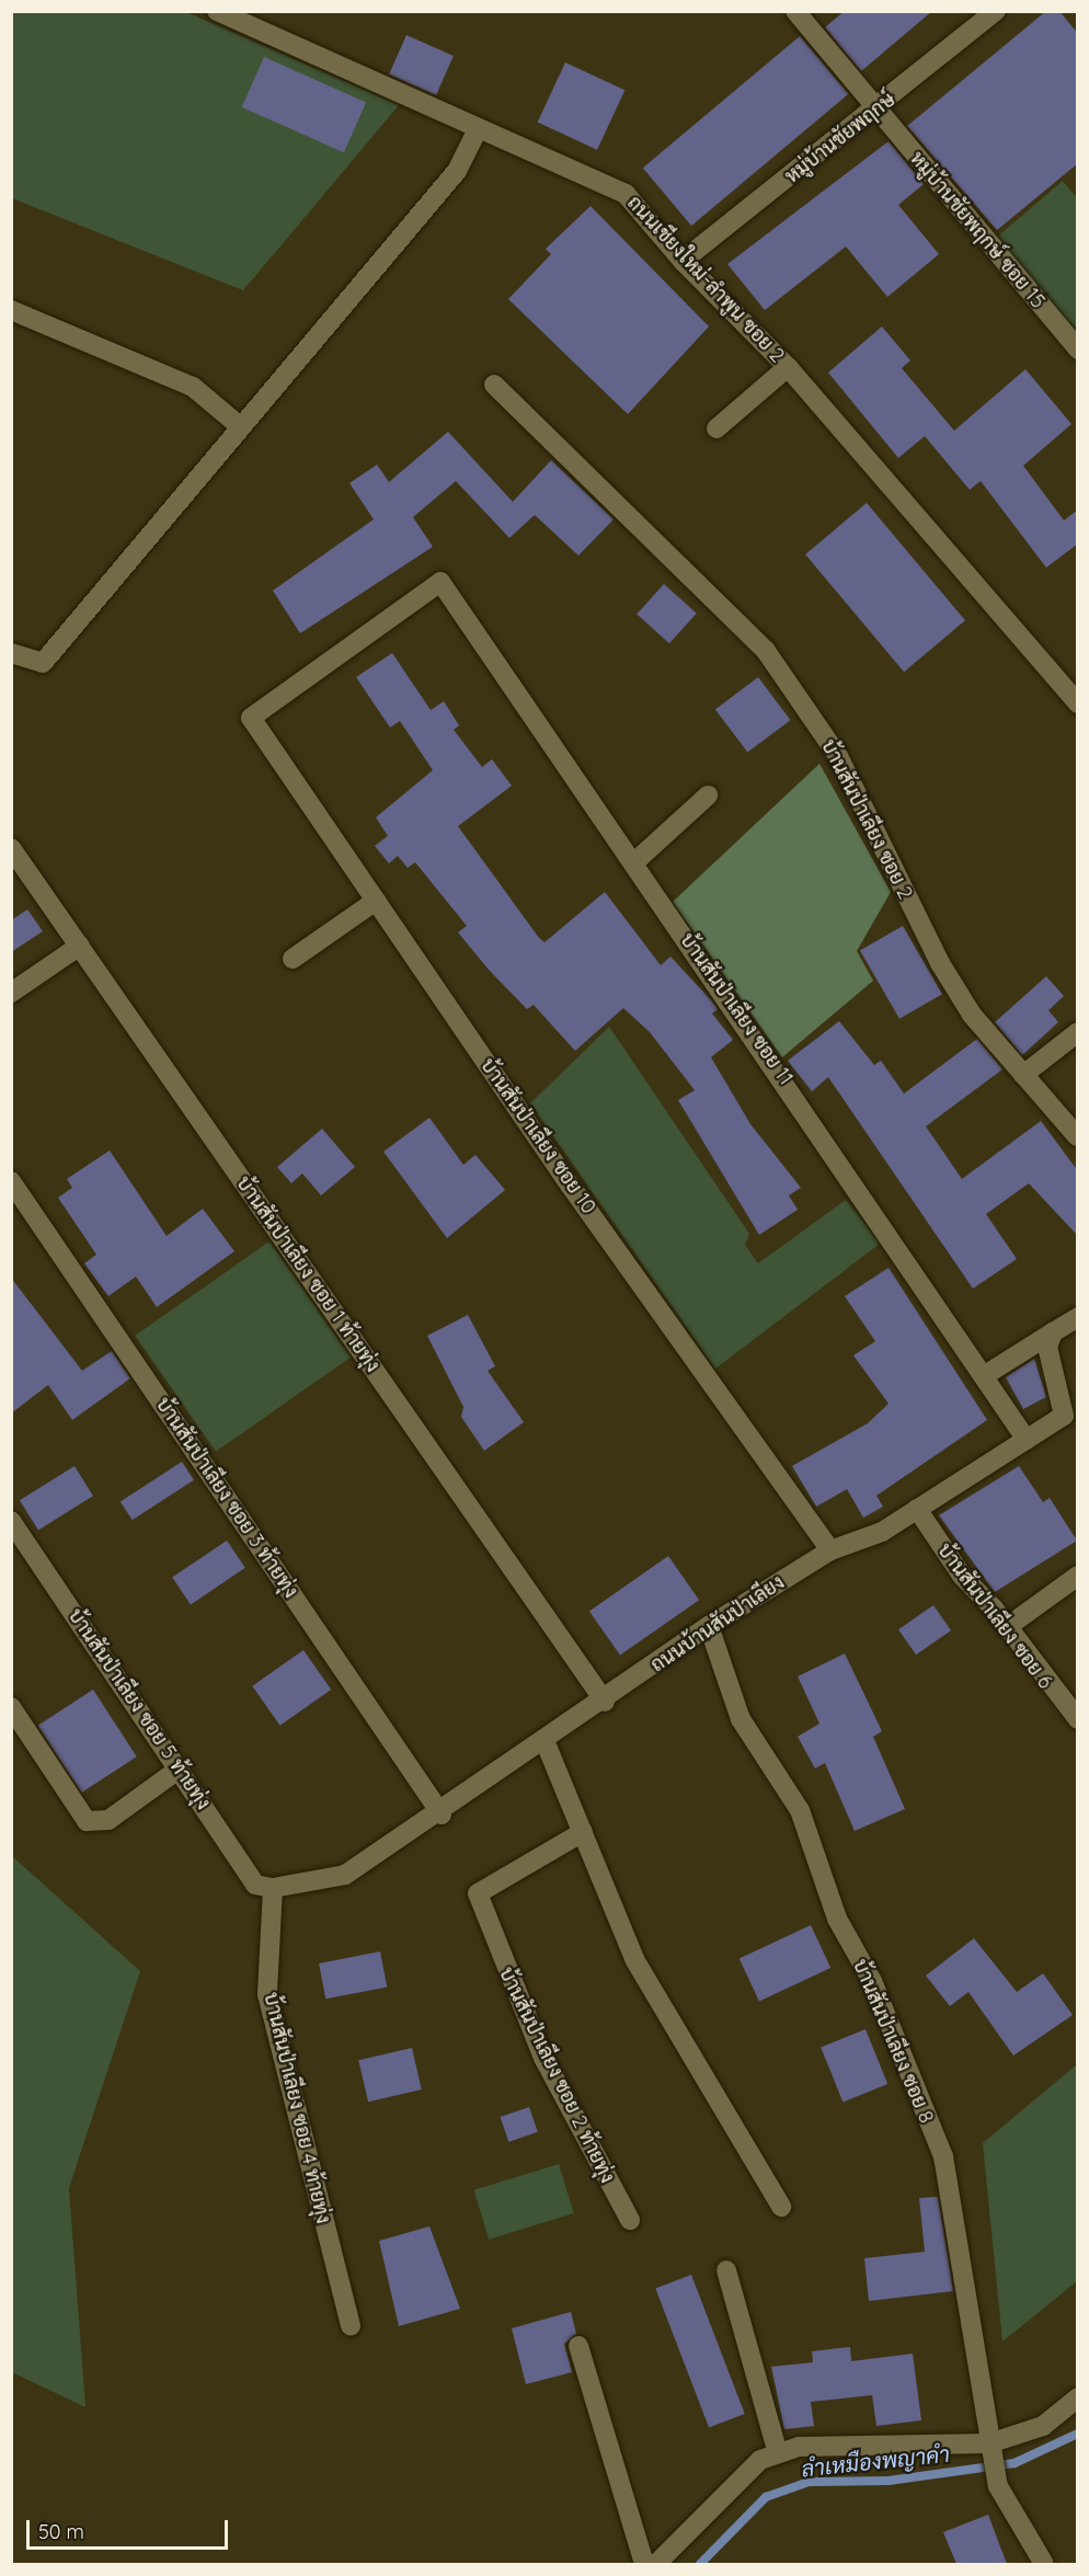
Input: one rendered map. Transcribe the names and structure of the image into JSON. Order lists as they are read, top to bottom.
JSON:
{
  "streets": {
    "street": [
      "หมู่บ้านชัยพฤกษ์",
      "หมู่บ้านชัยพฤกษ์ ซอย 15",
      "ถนนเชียงใหม่-ลำพูน ซอย 2",
      "บ้านสันป่าเลียง ซอย 2",
      "บ้านสันป่าเลียง ซอย 11",
      "บ้านสันป่าเลียง ซอย 10",
      "บ้านสันป่าเลียง ซอย 1 ท้ายทุ่ง",
      "บ้านสันป่าเลียง ซอย 3 ท้ายทุ่ง",
      "บ้านสันป่าเลียง ซอย 6",
      "ถนนบ้านสันป่าเลียง",
      "บ้านสันป่าเลียง ซอย 5 ท้ายทุ่ง",
      "บ้านสันป่าเลียง ซอย 8",
      "บ้านสันป่าเลียง ซอย 2 ท้ายทุ่ง",
      "บ้านสันป่าเลียง ซอย 4 ท้ายทุ่ง"
    ]
  },
  "crossings": [
    ["หมู่บ้านชัยพฤกษ์", "หมู่บ้านชัยพฤกษ์ ซอย 15"],
    ["หมู่บ้านชัยพฤกษ์", "ถนนเชียงใหม่-ลำพูน ซอย 2"],
    ["บ้านสันป่าเลียง ซอย 11", "บ้านสันป่าเลียง ซอย 10"],
    ["บ้านสันป่าเลียง ซอย 11", "ถนนบ้านสันป่าเลียง"],
    ["บ้านสันป่าเลียง ซอย 10", "ถนนบ้านสันป่าเลียง"],
    ["บ้านสันป่าเลียง ซอย 1 ท้ายทุ่ง", "ถนนบ้านสันป่าเลียง"],
    ["บ้านสันป่าเลียง ซอย 3 ท้ายทุ่ง", "ถนนบ้านสันป่าเลียง"],
    ["บ้านสันป่าเลียง ซอย 6", "ถนนบ้านสันป่าเลียง"],
    ["ถนนบ้านสันป่าเลียง", "บ้านสันป่าเลียง ซอย 5 ท้ายทุ่ง"],
    ["ถนนบ้านสันป่าเลียง", "บ้านสันป่าเลียง ซอย 8"],
    ["ถนนบ้านสันป่าเลียง", "บ้านสันป่าเลียง ซอย 4 ท้ายทุ่ง"],
    ["บ้านสันป่าเลียง ซอย 5 ท้ายทุ่ง", "บ้านสันป่าเลียง ซอย 4 ท้ายทุ่ง"]
  ],
  "water": ["ลำเหมืองพญาคำ"],
  "scale_bar": "50 m"
}
